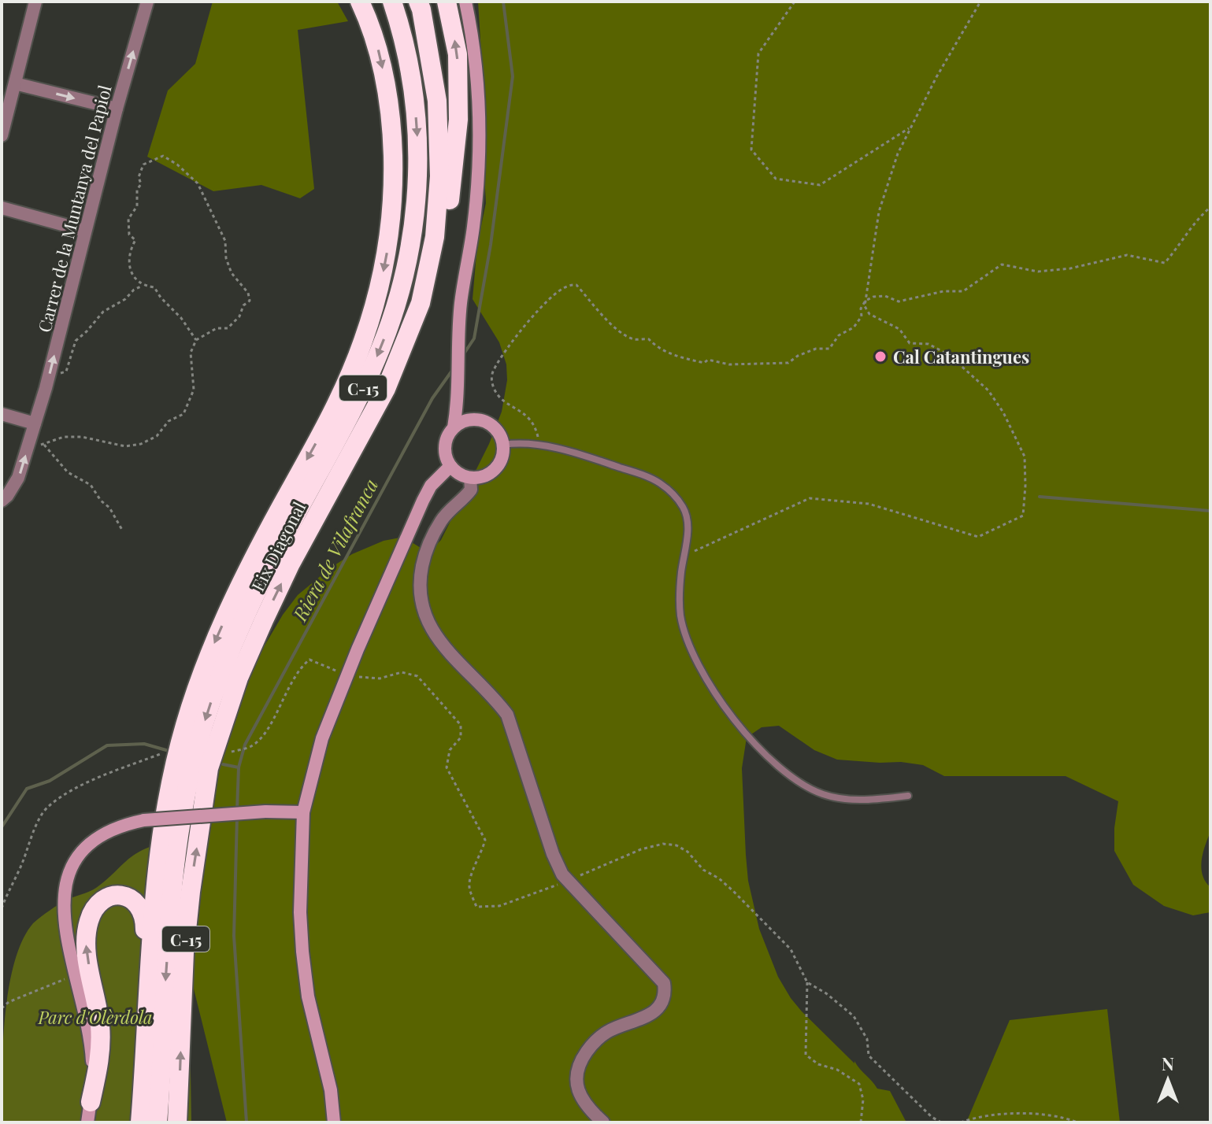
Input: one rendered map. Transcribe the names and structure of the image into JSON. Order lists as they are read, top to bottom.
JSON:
{
  "streets": {
    "highway": ["C-15", "Eix Diagonal"],
    "street": ["Carrer de la Muntanya del Papiol"]
  },
  "one_way": ["Carrer de la Muntanya del Papiol"],
  "water": ["Riera de Vilafranca"],
  "parks": ["Parc d'Olèrdola"],
  "places": ["Cal Catantingues"],
  "north": "top"
}
